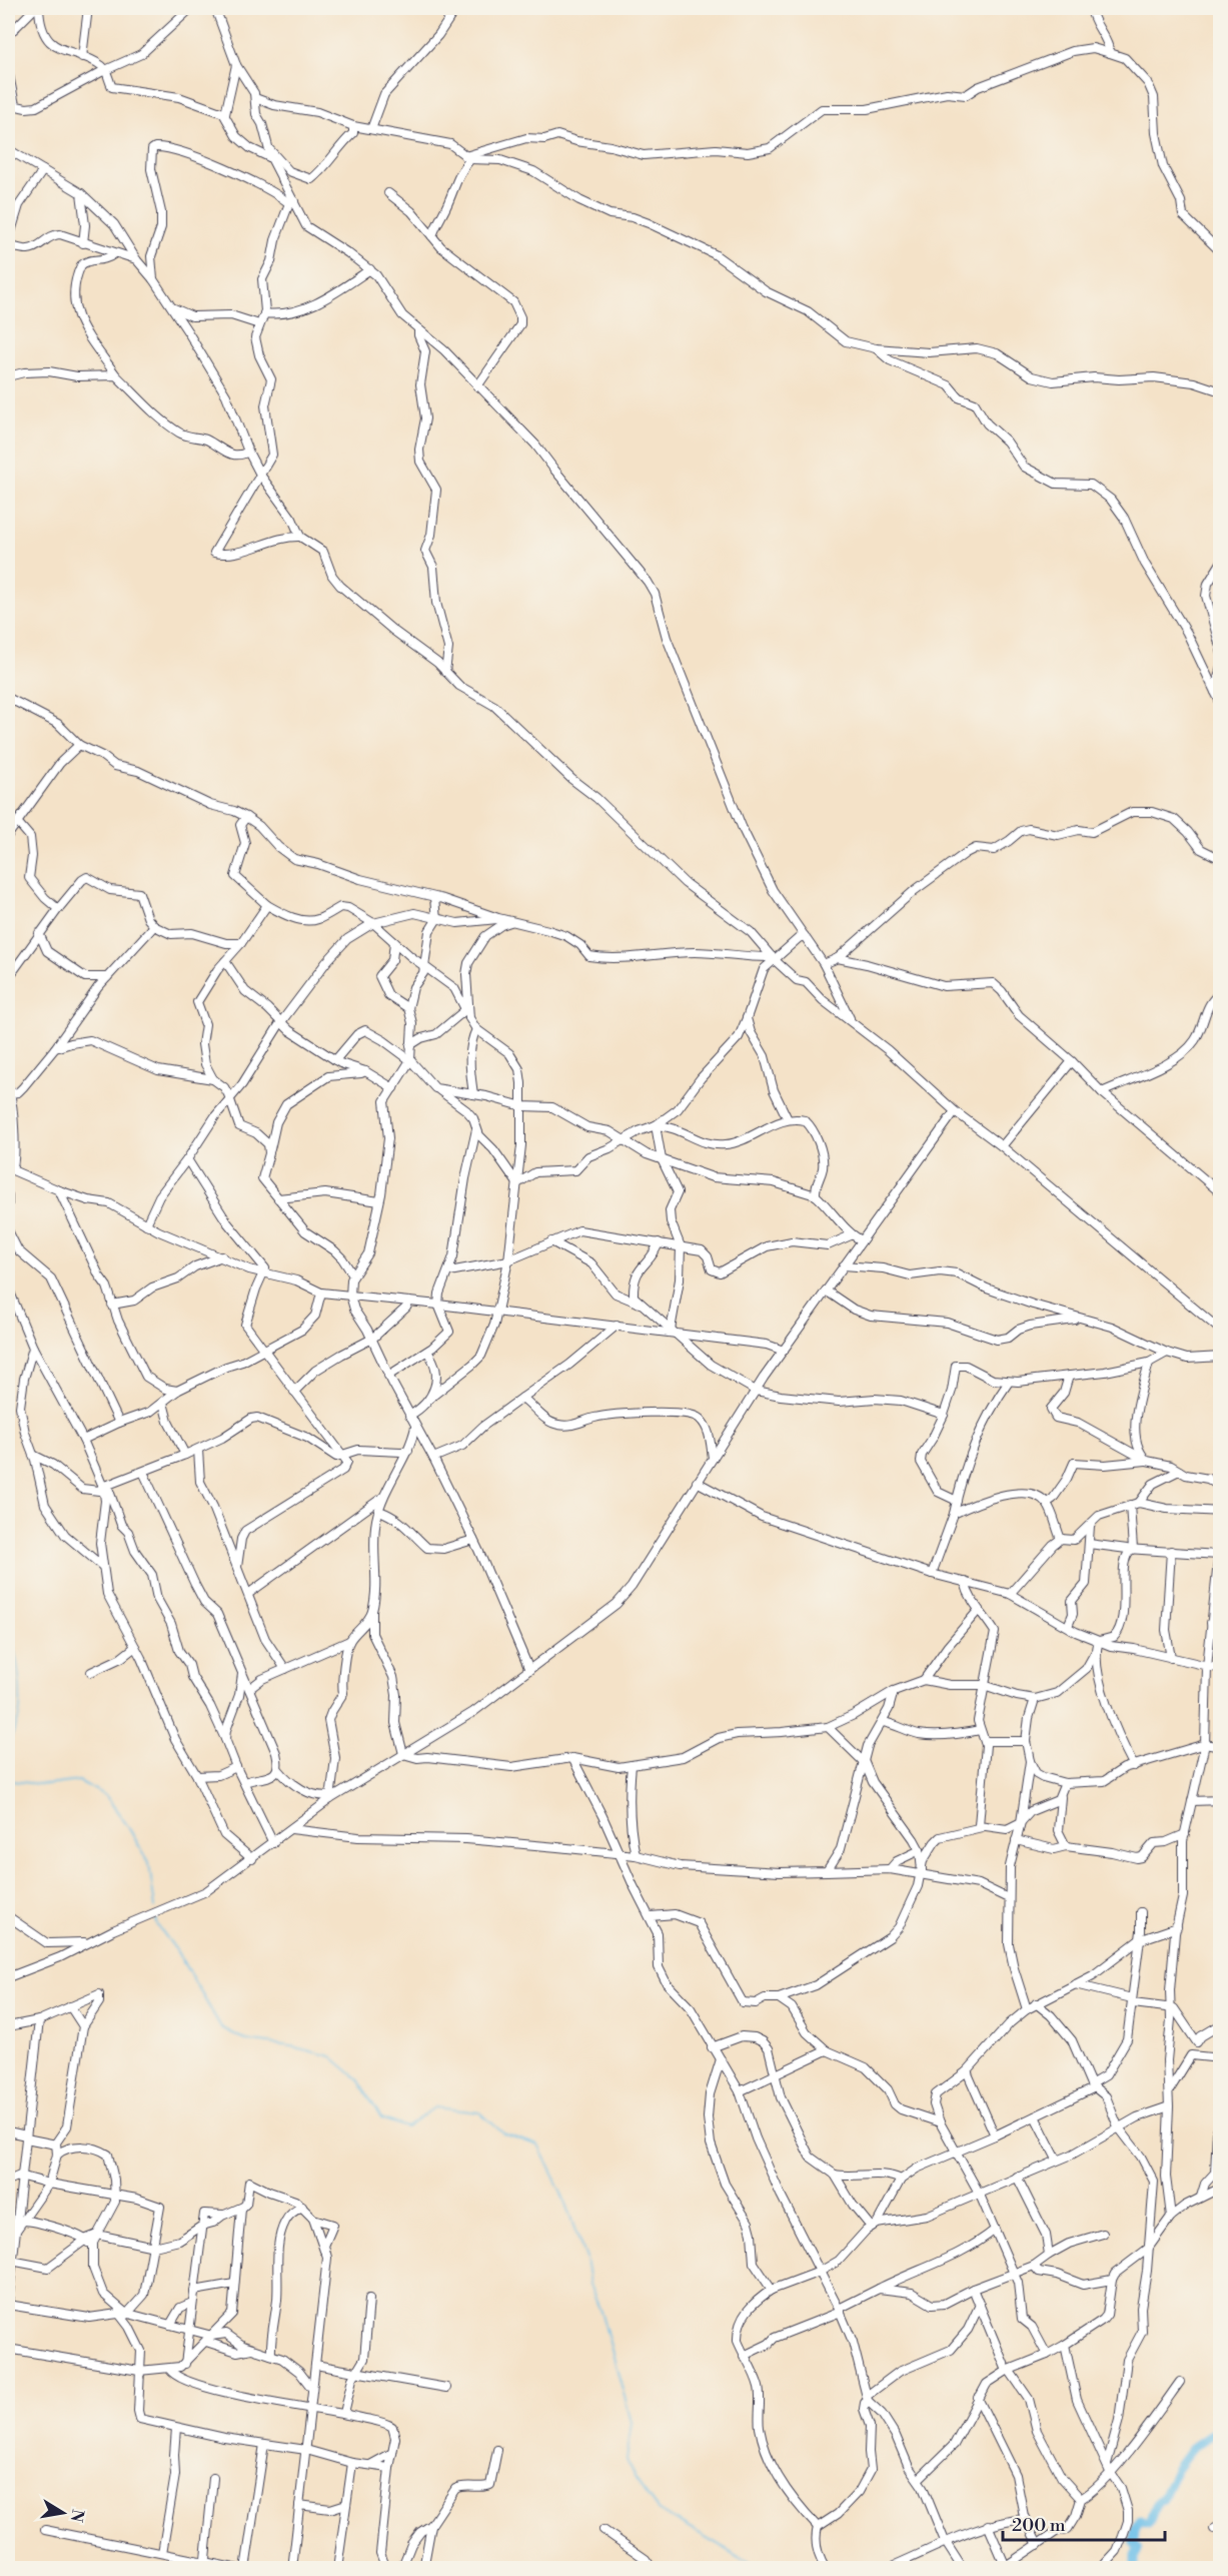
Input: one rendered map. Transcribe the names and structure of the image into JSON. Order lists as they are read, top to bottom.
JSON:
{
  "scale_bar": "200 m",
  "north": "right"
}
